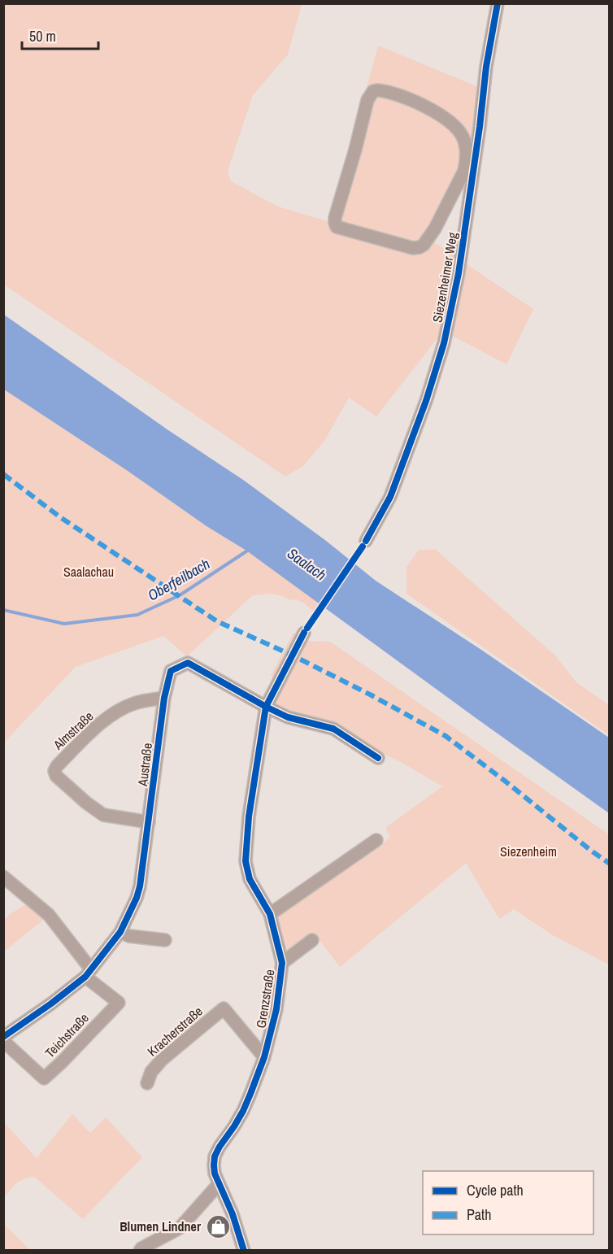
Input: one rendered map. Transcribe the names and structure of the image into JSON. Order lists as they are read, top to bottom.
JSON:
{
  "streets": {
    "street": [
      "Siezenheimer Weg",
      "Almstraße",
      "Austraße",
      "Grenzstraße",
      "Kracherstraße",
      "Teichstraße"
    ]
  },
  "crossings": [
    ["Almstraße", "Austraße"],
    ["Austraße", "Grenzstraße"],
    ["Austraße", "Teichstraße"],
    ["Grenzstraße", "Kracherstraße"]
  ],
  "water": ["Saalach", "Oberfeilbach"],
  "parks": ["Saalachau", "Siezenheim"],
  "places": {
    "shop": ["Blumen Lindner"]
  },
  "legend": ["Cycle path", "Path"],
  "scale_bar": "50 m"
}
